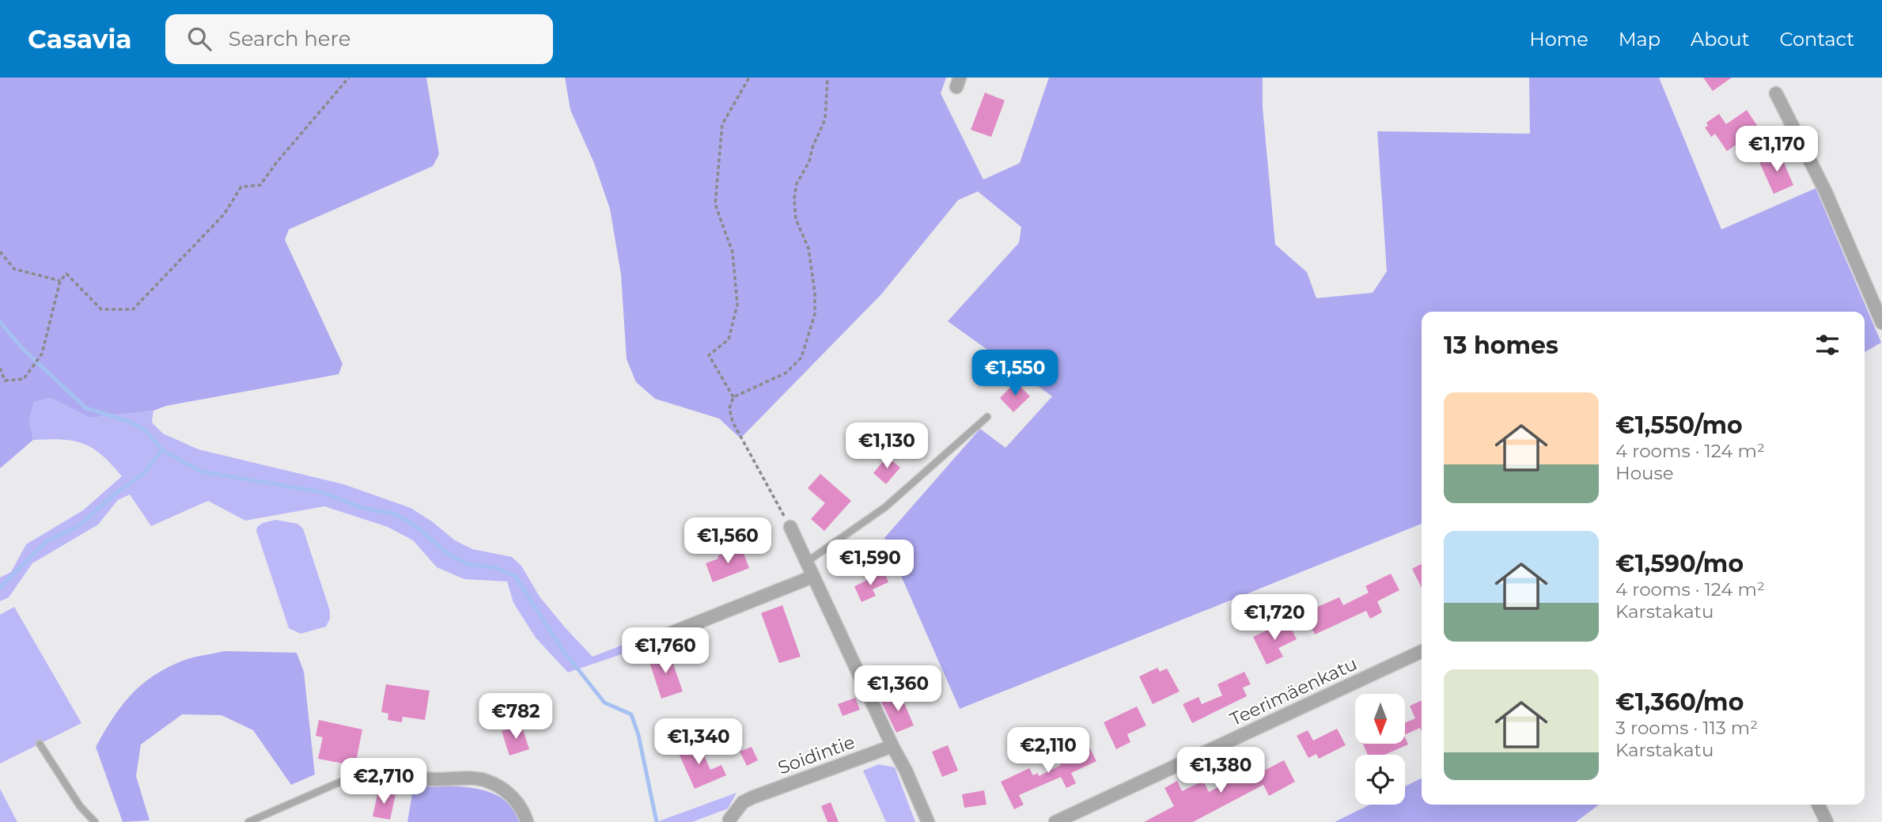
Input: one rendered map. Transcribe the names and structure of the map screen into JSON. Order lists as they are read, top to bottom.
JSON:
{
  "streets": {
    "street": ["Teerimäenkatu", "Soidintie"]
  },
  "north": "bottom",
  "page": {
    "header": "Casavia",
    "search": "Search here",
    "nav": [
      "Home",
      "Map",
      "About",
      "Contact"
    ],
    "price": [
      "€1,170",
      "€1,550",
      "€1,130",
      "€1,560",
      "€1,590",
      "€1,720",
      "€1,760",
      "€1,360",
      "€782",
      "€1,340",
      "€2,110",
      "€1,380",
      "€2,710"
    ],
    "heading": "13 homes",
    "list": [
      {
        "name": "€1,550/mo",
        "note": "4 rooms · 124 m² · House"
      },
      {
        "name": "€1,590/mo",
        "note": "4 rooms · 124 m² · Karstakatu"
      },
      {
        "name": "€1,360/mo",
        "note": "3 rooms · 113 m² · Karstakatu"
      }
    ]
  }
}
